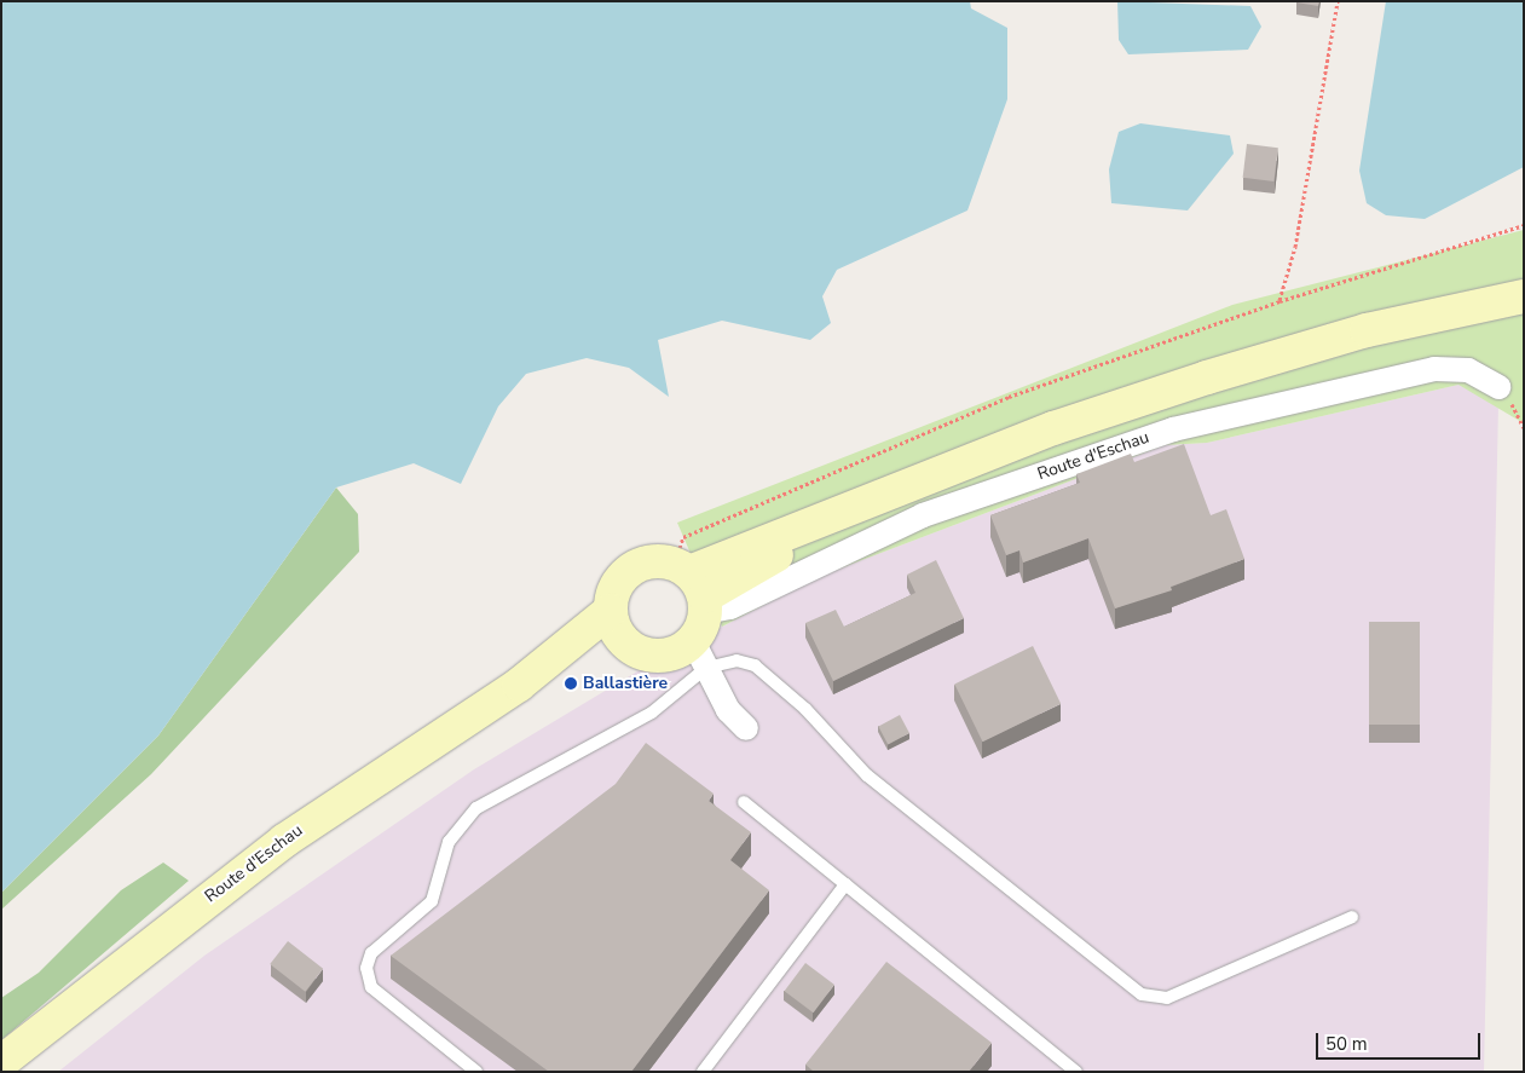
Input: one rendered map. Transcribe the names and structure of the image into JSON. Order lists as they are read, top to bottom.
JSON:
{
  "streets": {
    "main road": ["Route d'Eschau"]
  },
  "places": ["Ballastière"],
  "scale_bar": "50 m"
}
